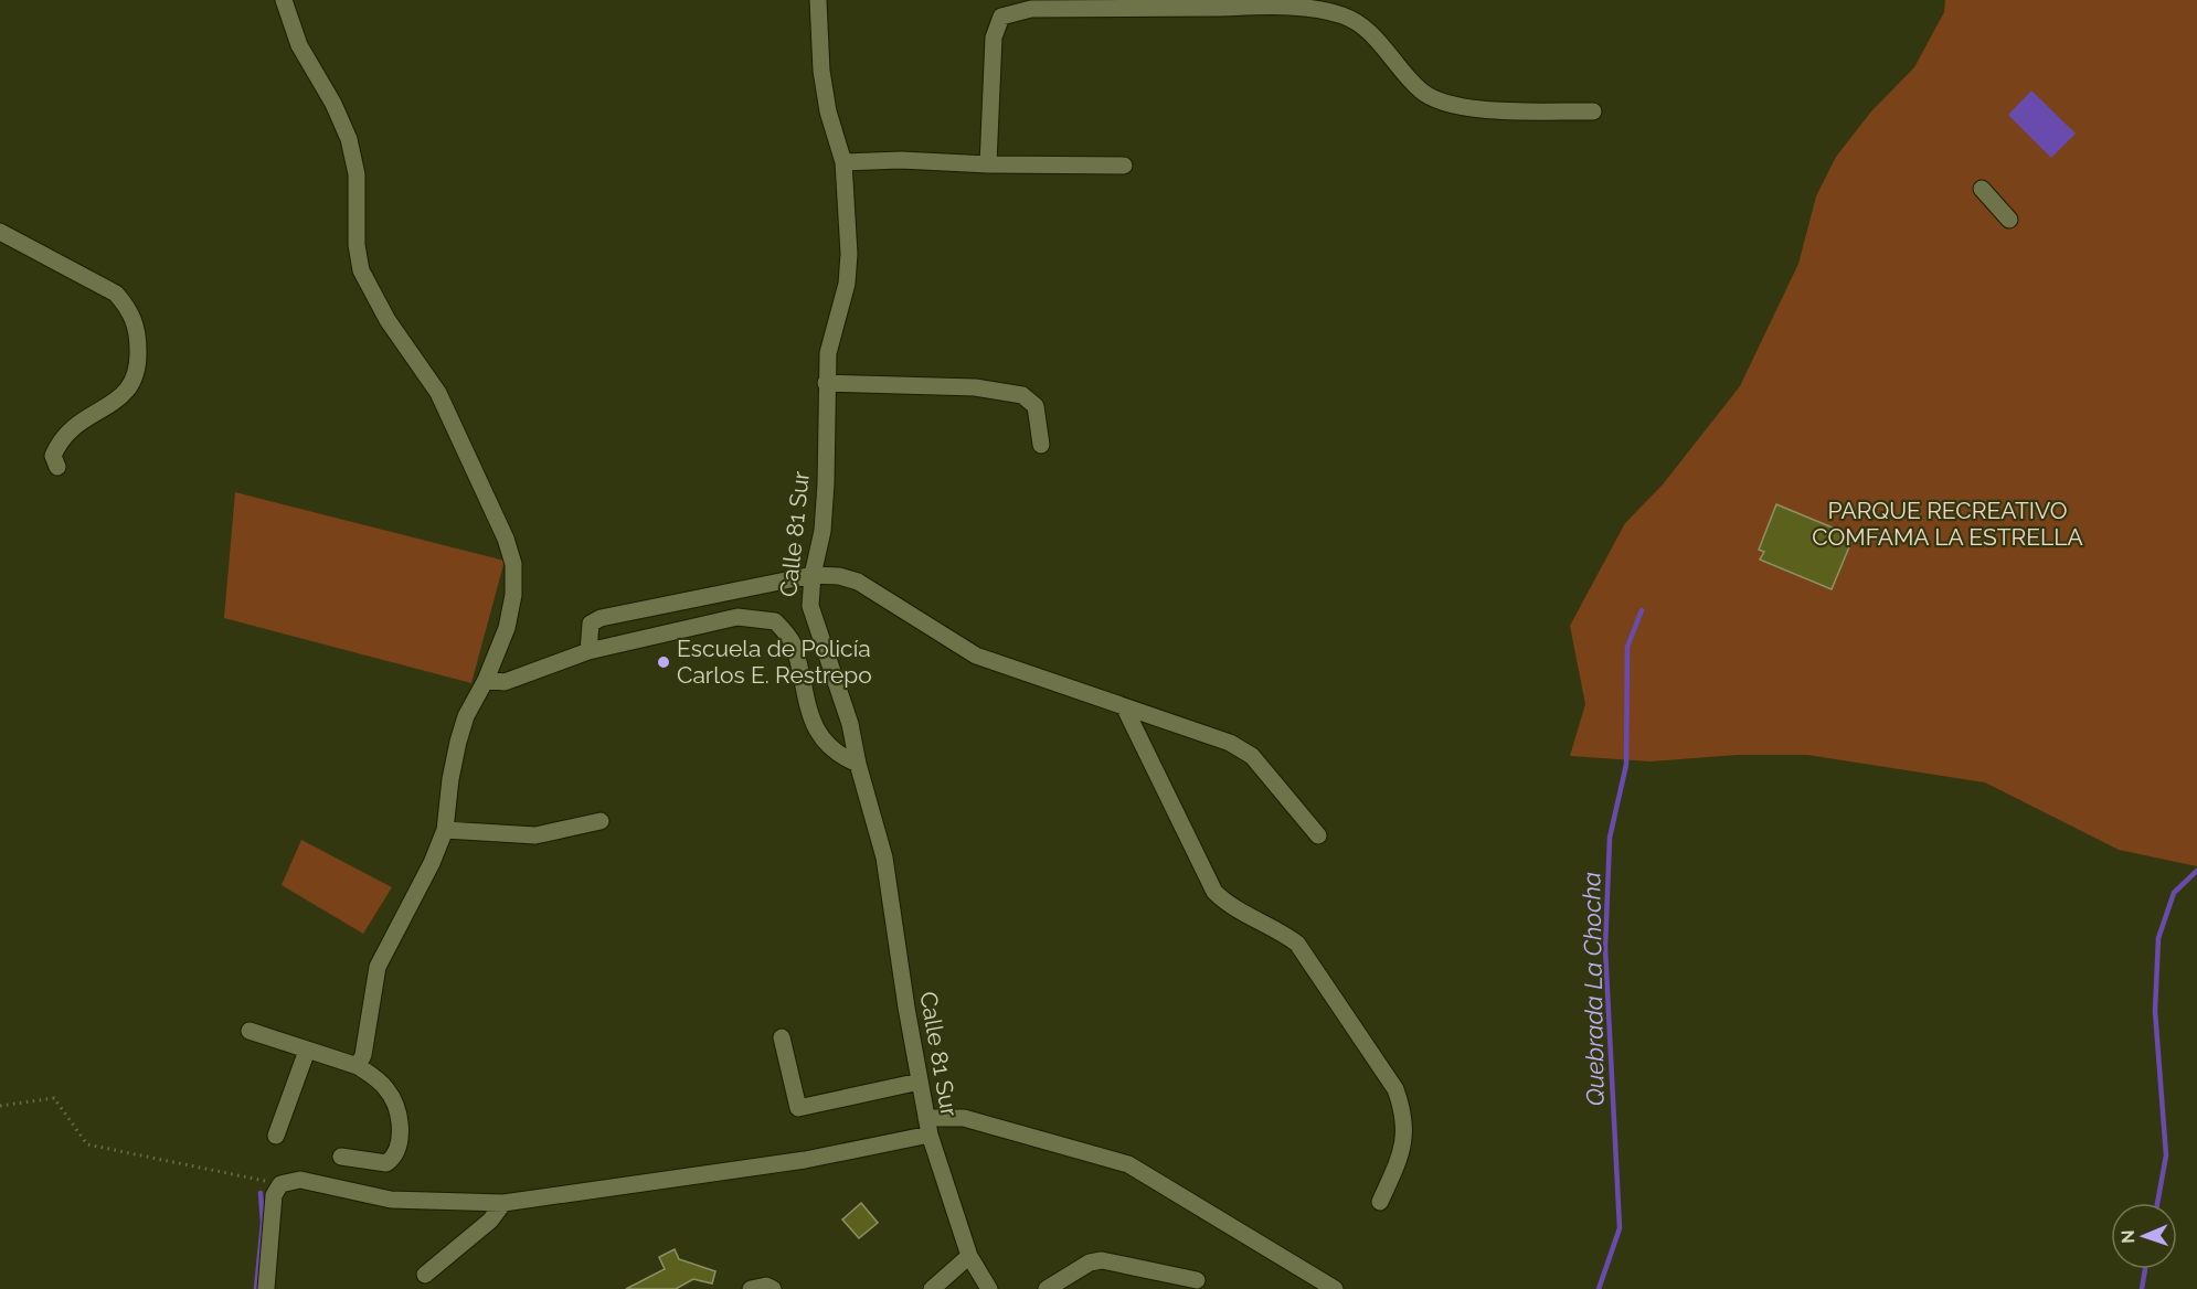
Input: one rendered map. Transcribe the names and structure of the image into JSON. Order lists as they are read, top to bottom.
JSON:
{
  "streets": {
    "street": ["Calle 81 Sur"]
  },
  "water": ["Quebrada La Chocha"],
  "parks": ["PARQUE RECREATIVO COMFAMA LA ESTRELLA"],
  "places": ["Escuela de Policía Carlos E. Restrepo"],
  "north": "left"
}
